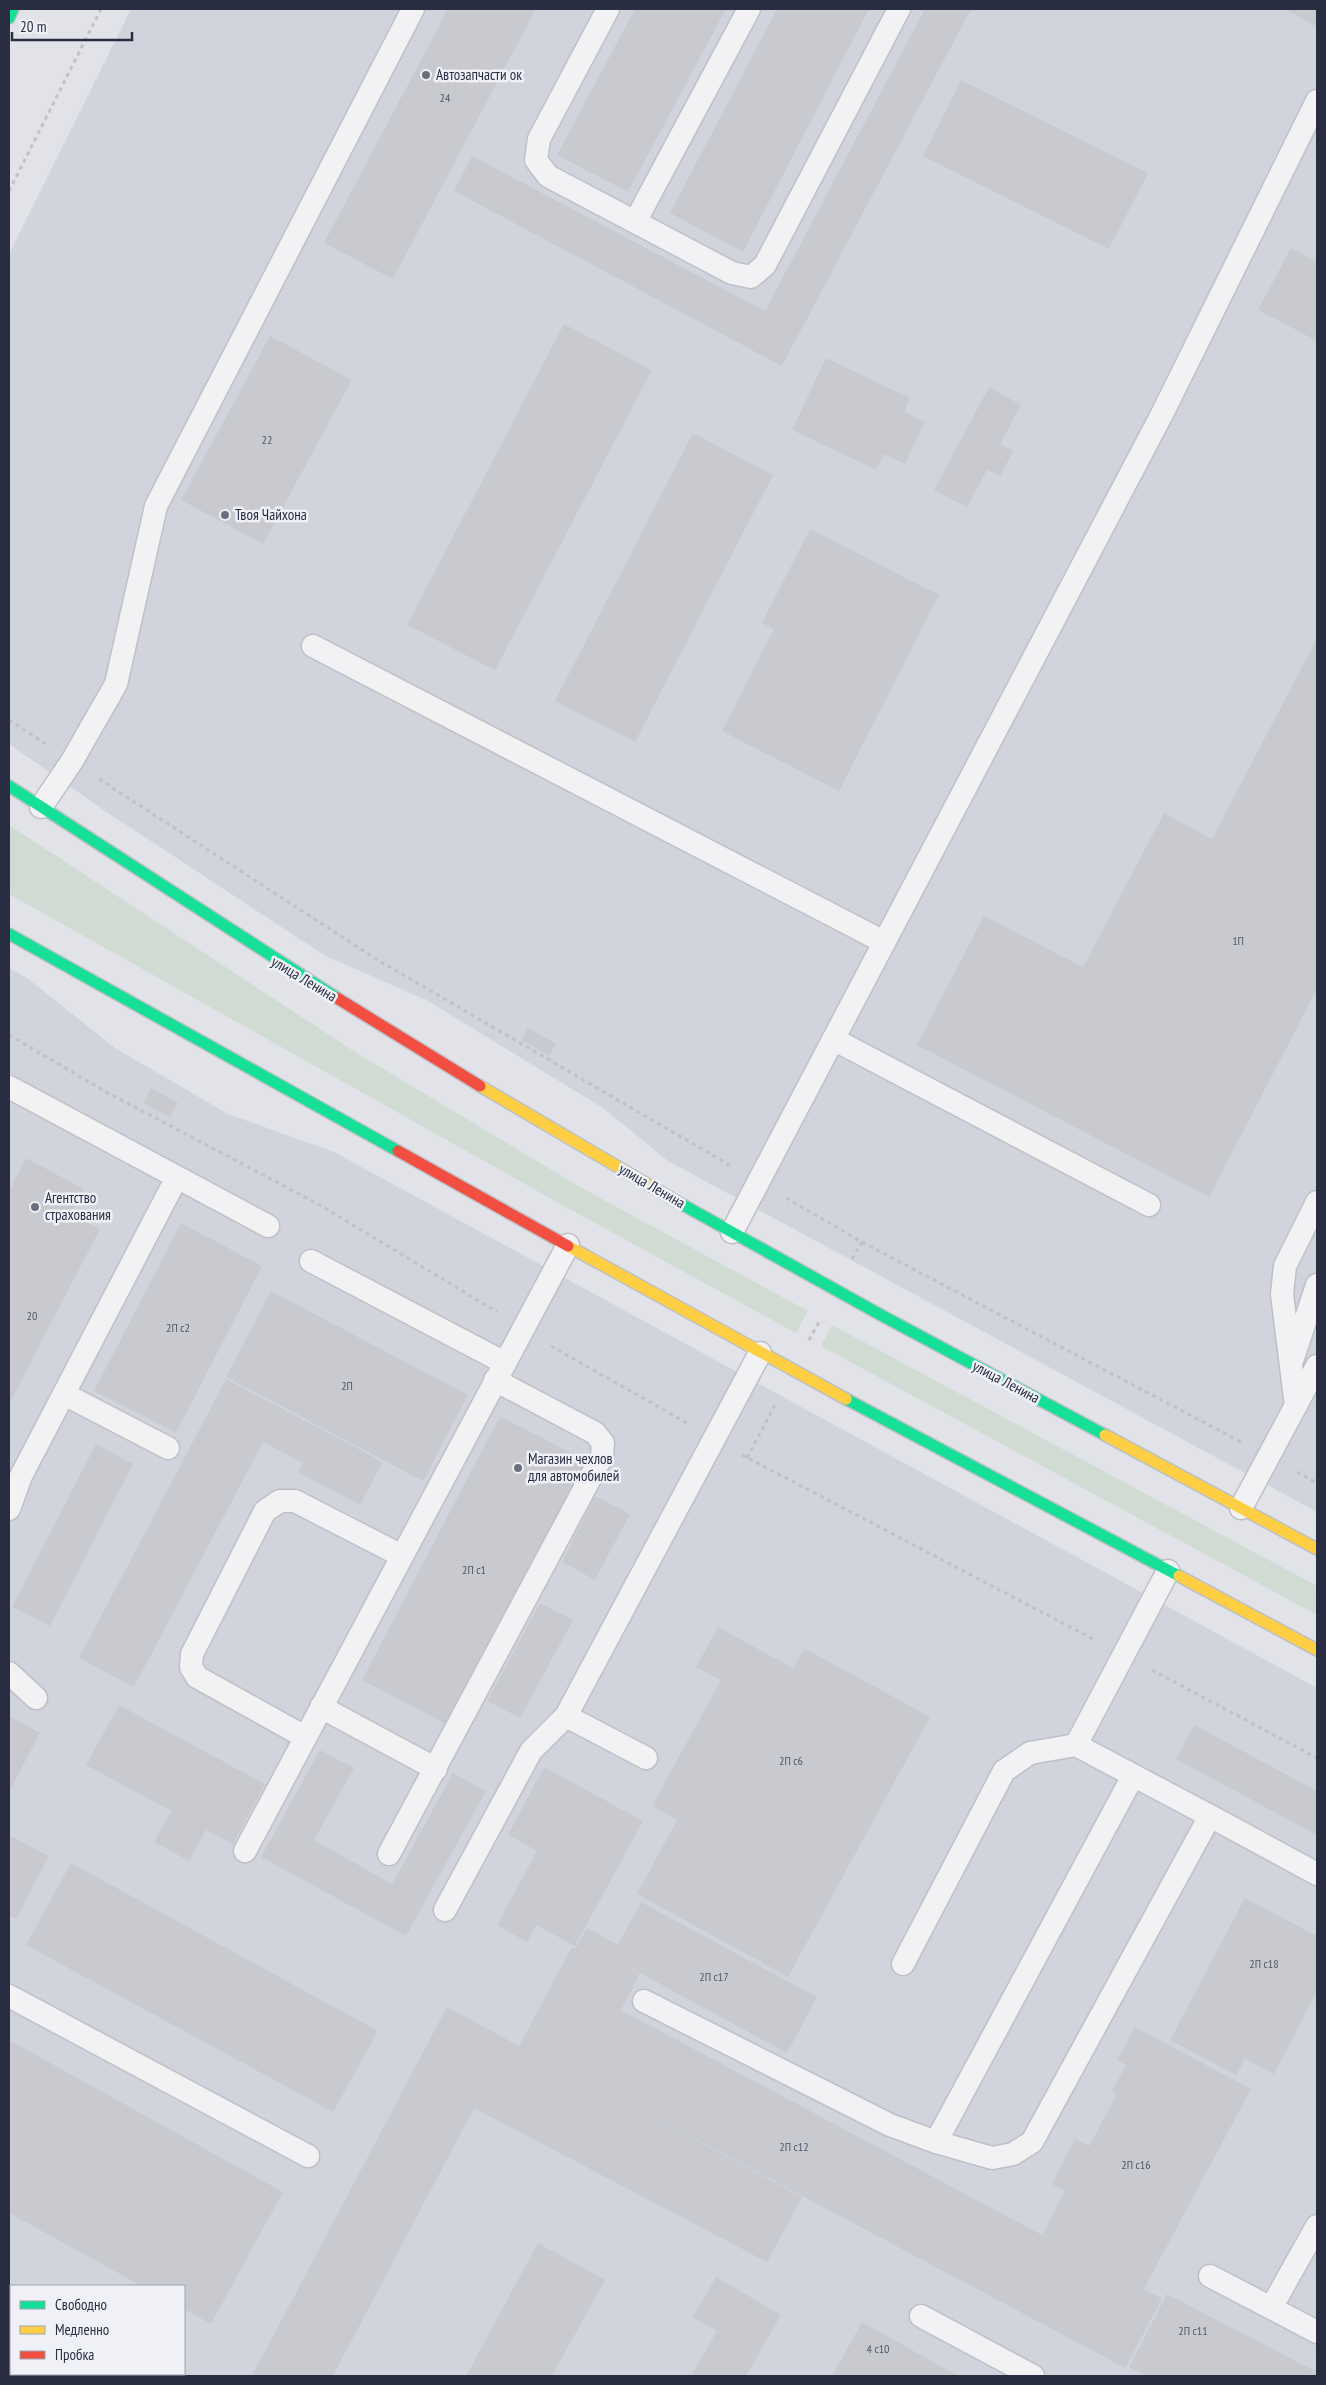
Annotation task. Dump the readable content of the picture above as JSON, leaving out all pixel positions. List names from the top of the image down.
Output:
{
  "streets": {
    "main road": ["улица Ленина"]
  },
  "places": [
    "Автозапчасти ок",
    "Твоя Чайхона",
    "Агентство страхования",
    "Магазин чехлов для автомобилей"
  ],
  "house_numbers": [
    "24",
    "22",
    "1П",
    "20",
    "2П с2",
    "2П",
    "2П с1",
    "2П с6",
    "2П с18",
    "2П с17",
    "2П с12",
    "2П с16",
    "2П с11",
    "4 с10"
  ],
  "legend": ["Свободно", "Медленно", "Пробка"],
  "scale_bar": "20 m"
}
